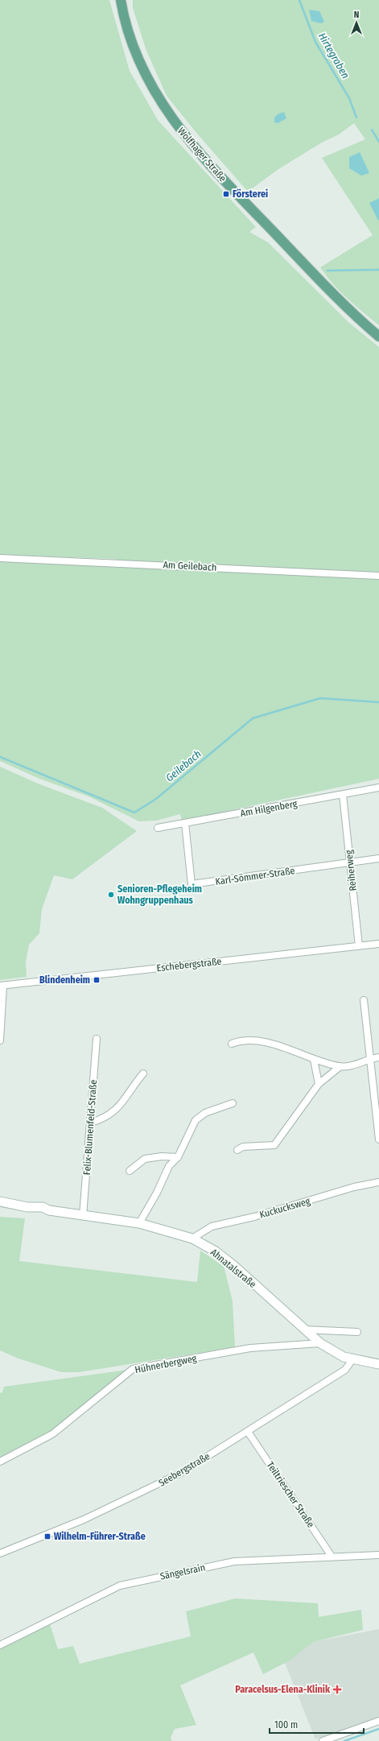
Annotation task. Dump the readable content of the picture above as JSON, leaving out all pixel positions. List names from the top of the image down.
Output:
{
  "streets": {
    "main road": ["Wolfhager Straße"],
    "street": [
      "Am Geilebach",
      "Am Hilgenberg",
      "Reiherweg",
      "Karl-Sömmer-Straße",
      "Eschebergstraße",
      "Felix-Blumenfeld-Straße",
      "Kuckucksweg",
      "Ahnatalstraße",
      "Hühnerbergweg",
      "Seebergstraße",
      "Teiltriescher Straße",
      "Sängelsrain"
    ]
  },
  "crossings": [
    ["Am Hilgenberg", "Reiherweg"],
    ["Am Hilgenberg", "Karl-Sömmer-Straße"],
    ["Reiherweg", "Karl-Sömmer-Straße"],
    ["Reiherweg", "Eschebergstraße"],
    ["Felix-Blumenfeld-Straße", "Ahnatalstraße"],
    ["Kuckucksweg", "Ahnatalstraße"],
    ["Ahnatalstraße", "Hühnerbergweg"],
    ["Ahnatalstraße", "Seebergstraße"],
    ["Seebergstraße", "Teiltriescher Straße"],
    ["Teiltriescher Straße", "Sängelsrain"]
  ],
  "water": ["Hirtegraben", "Geilebach"],
  "places": {
    "transit": ["Försterei", "Blindenheim", "Wilhelm-Führer-Straße"],
    "other": ["Senioren-Pflegeheim Wohngruppenhaus"],
    "health": ["Paracelsus-Elena-Klinik"]
  },
  "scale_bar": "100 m",
  "north": "top"
}
